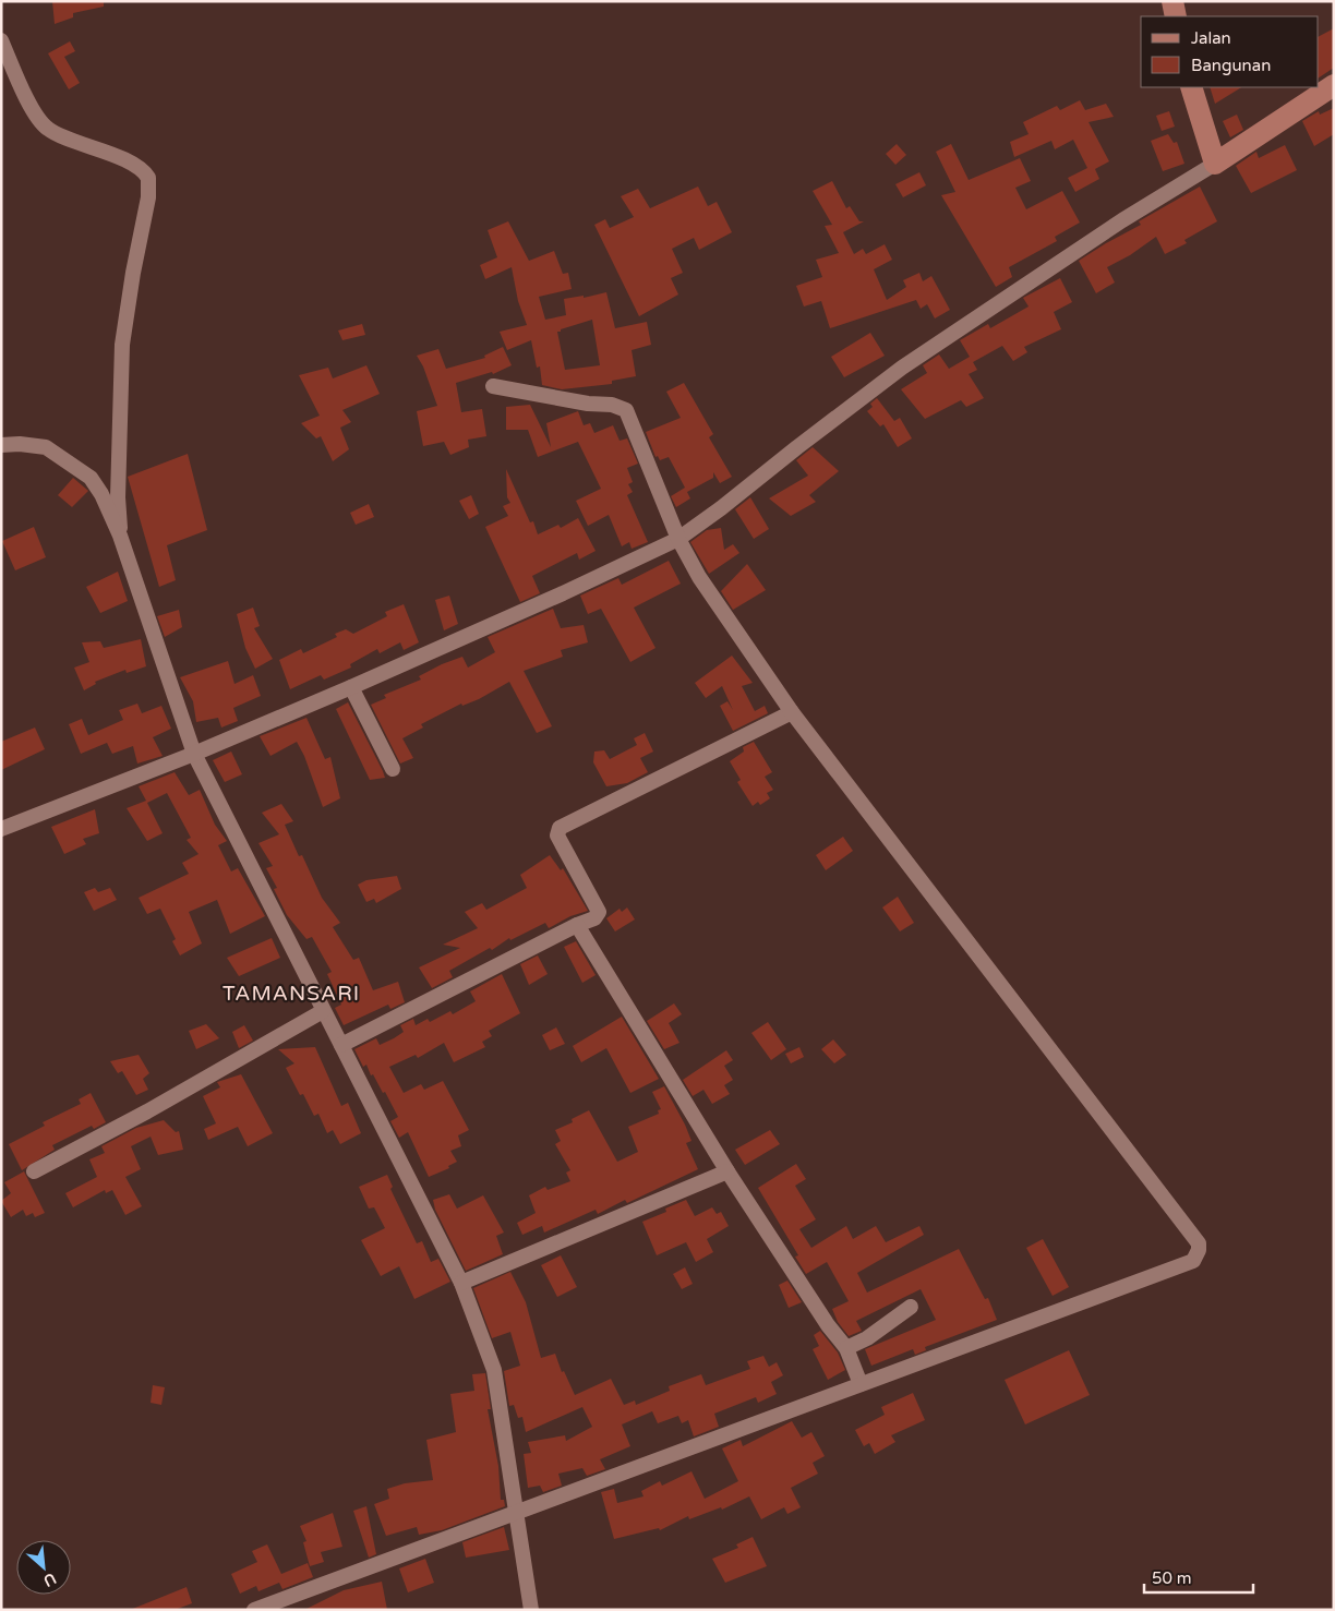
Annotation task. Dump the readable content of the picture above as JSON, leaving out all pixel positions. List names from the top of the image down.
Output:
{
  "districts": ["TAMANSARI"],
  "legend": ["Jalan", "Bangunan"],
  "scale_bar": "50 m",
  "north": "bottom right"
}
